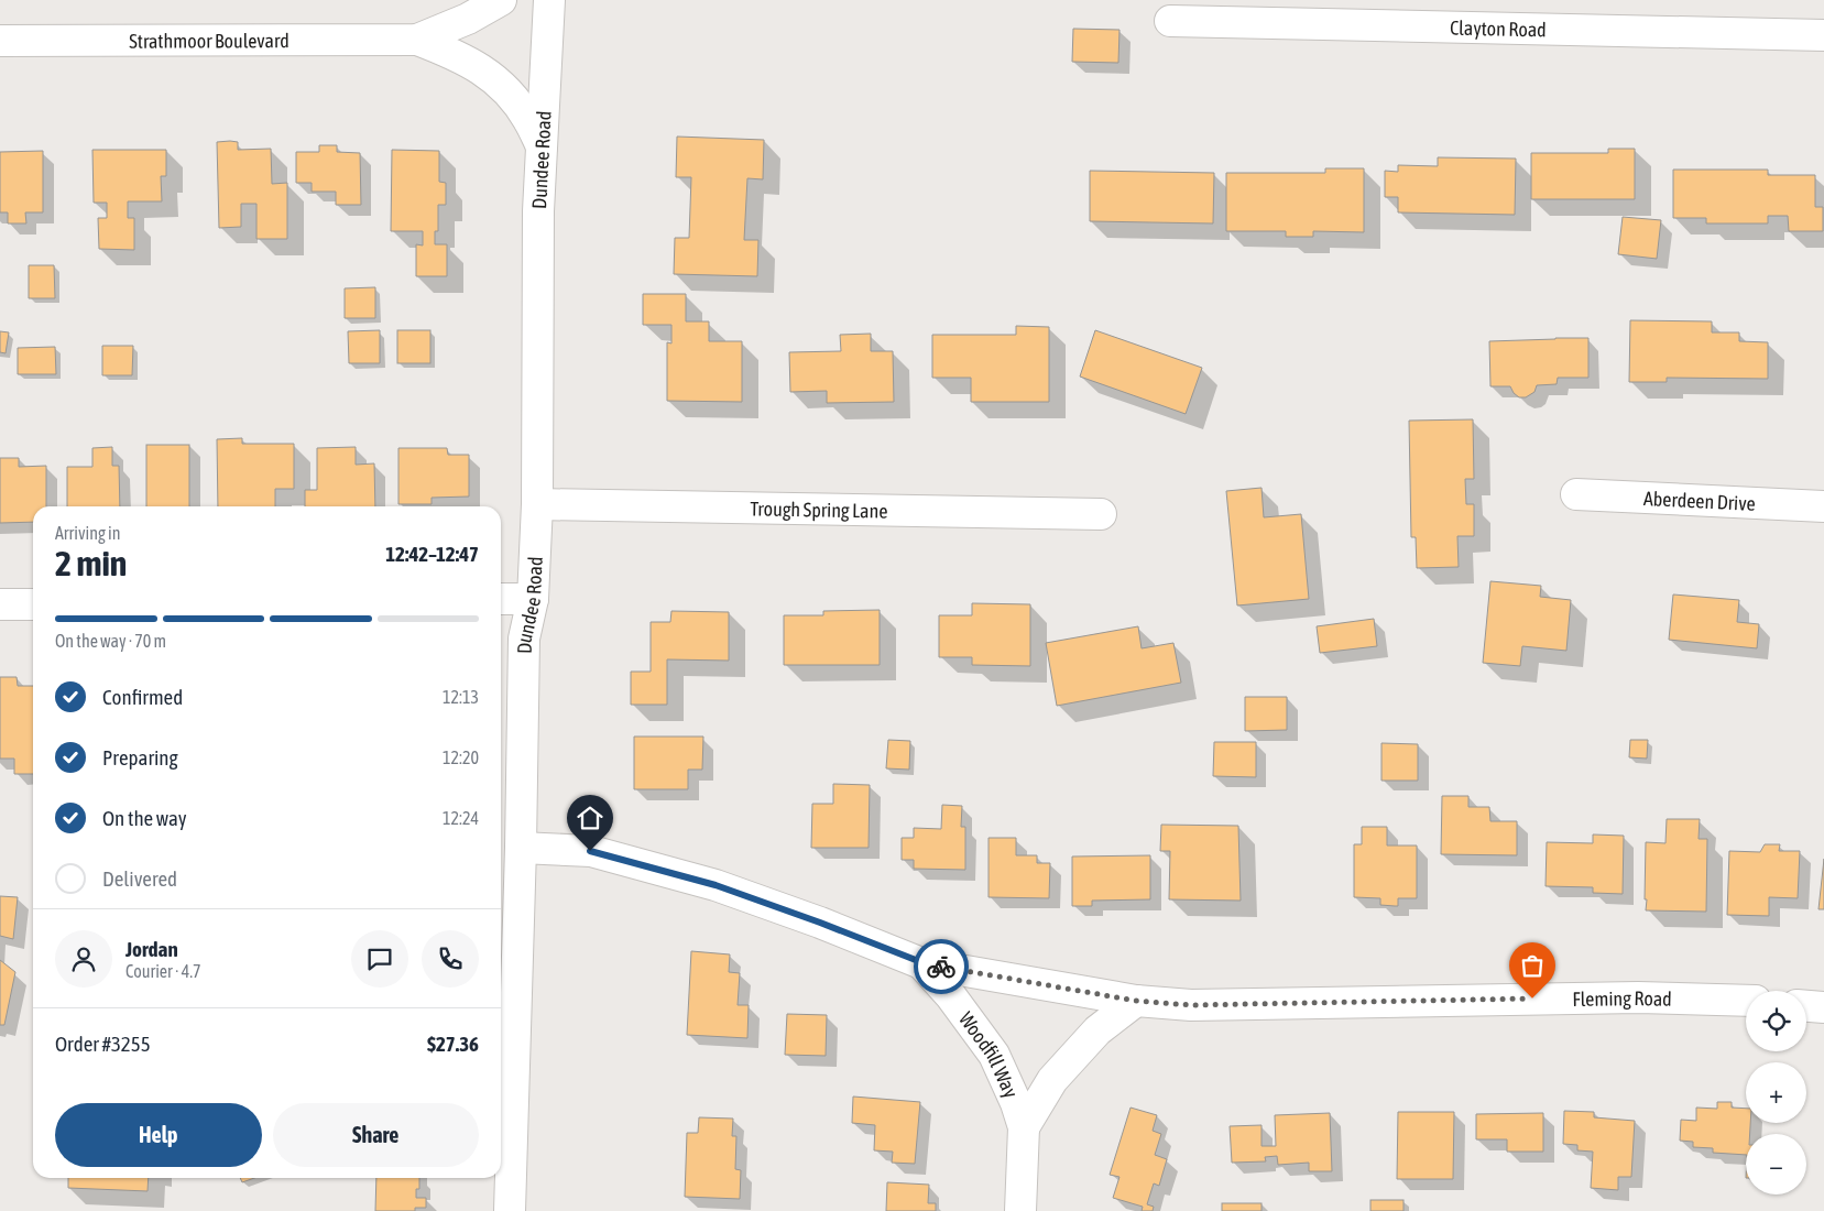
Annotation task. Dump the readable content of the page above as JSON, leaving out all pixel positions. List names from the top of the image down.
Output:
{
  "streets": {
    "street": [
      "Clayton Road",
      "Strathmoor Boulevard",
      "Dundee Road",
      "Aberdeen Drive",
      "Trough Spring Lane",
      "Fleming Road",
      "Woodfill Way"
    ]
  },
  "crossings": [
    ["Strathmoor Boulevard", "Dundee Road"],
    ["Dundee Road", "Trough Spring Lane"],
    ["Dundee Road", "Fleming Road"],
    ["Fleming Road", "Woodfill Way"]
  ],
  "page": {
    "heading": ["2 min", "Arriving in", "12:42–12:47"],
    "panel": [
      "Jordan",
      "Courier · 4.7",
      "Order #3255",
      "$27.36"
    ],
    "bar": "On the way · 70 m",
    "list": [
      ["Confirmed", "12:13"],
      ["Preparing", "12:20"],
      ["On the way", "12:24"],
      "Delivered"
    ],
    "map_buttons": ["+", "−"],
    "buttons": ["Help", "Share"]
  }
}
